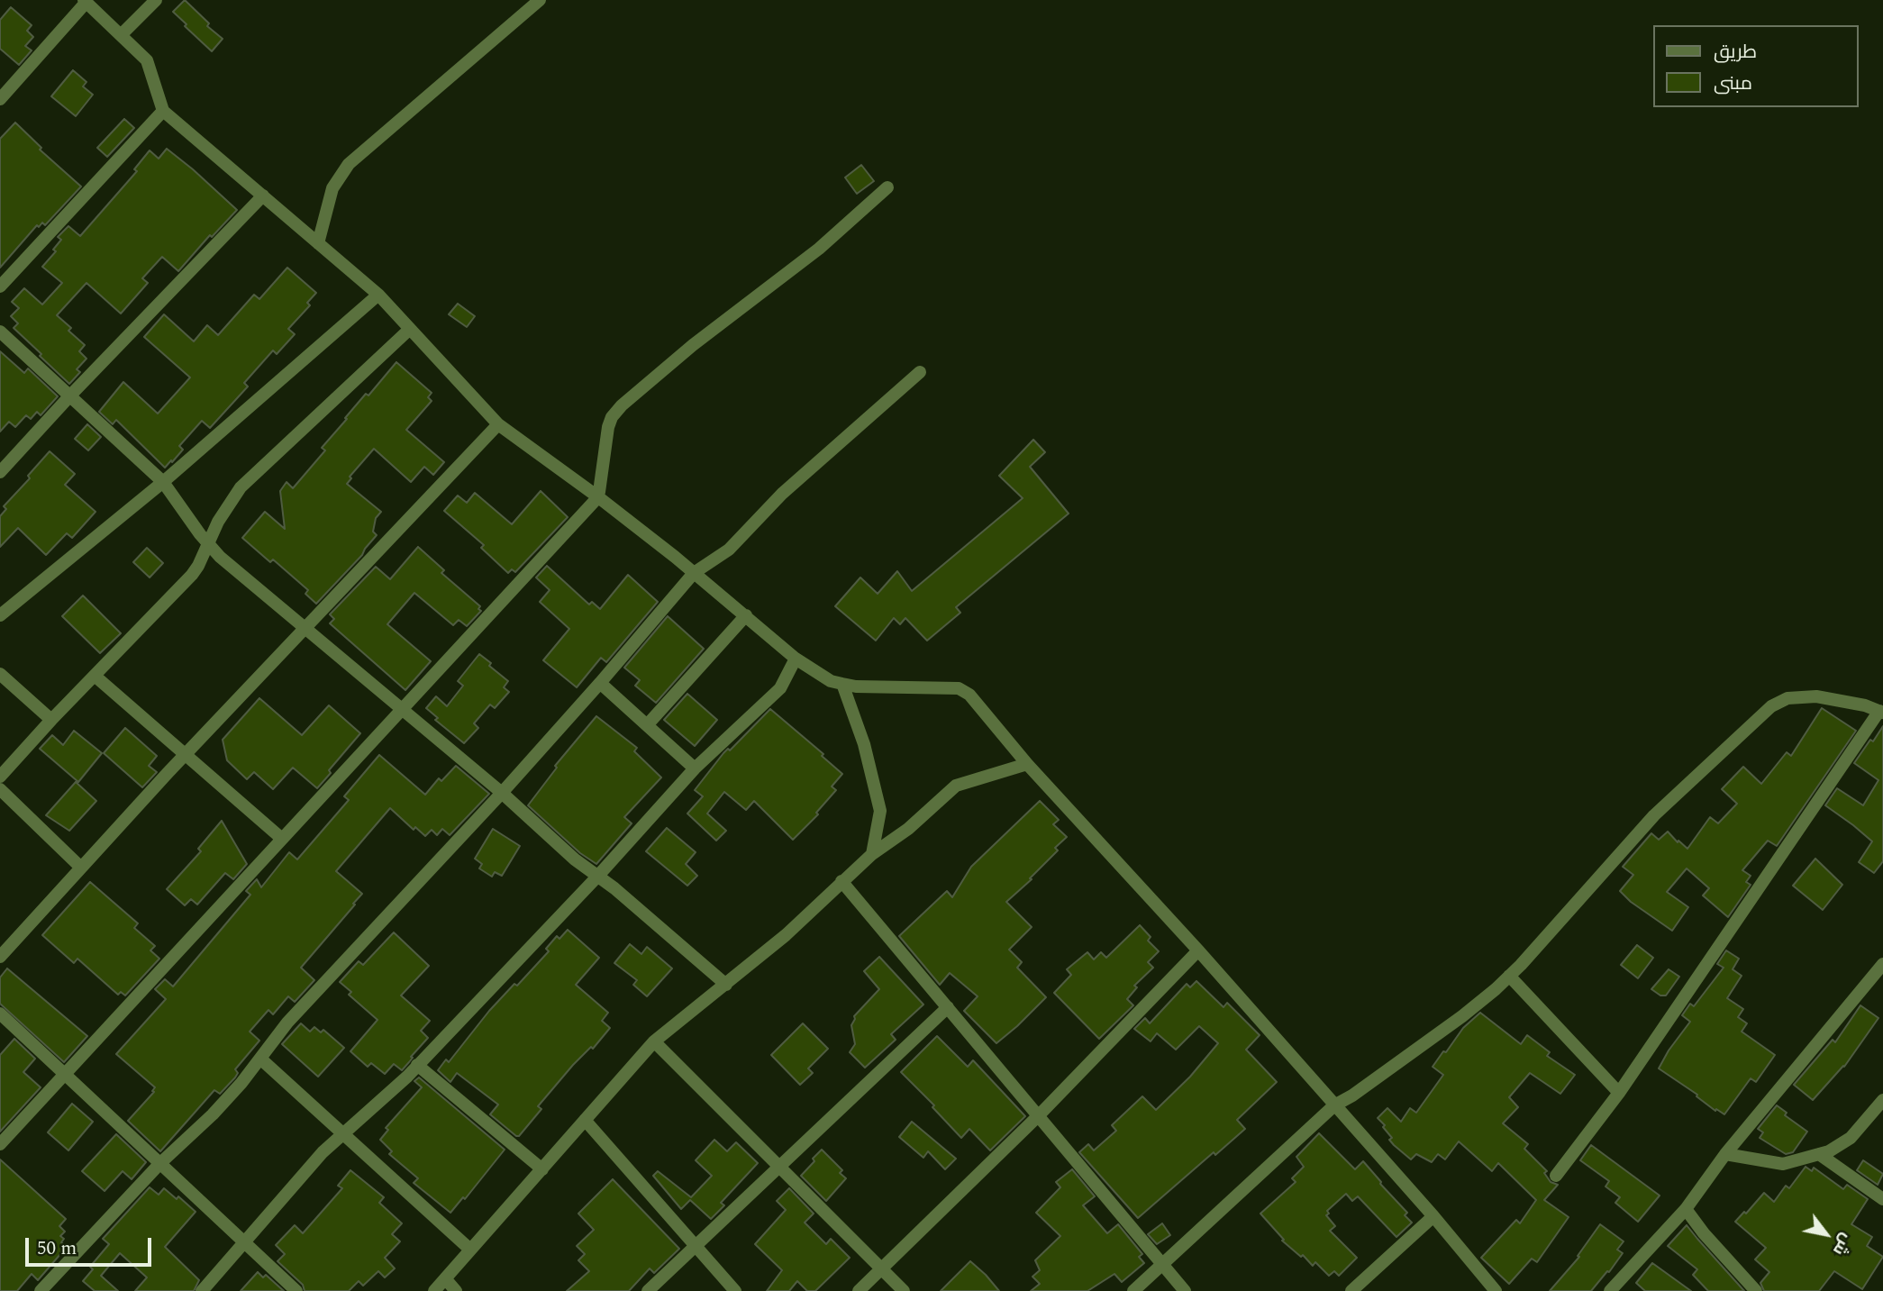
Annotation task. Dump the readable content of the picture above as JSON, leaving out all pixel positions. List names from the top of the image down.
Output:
{
  "legend": ["طريق", "مبنى"],
  "scale_bar": "50 m",
  "north": "bottom right"
}
